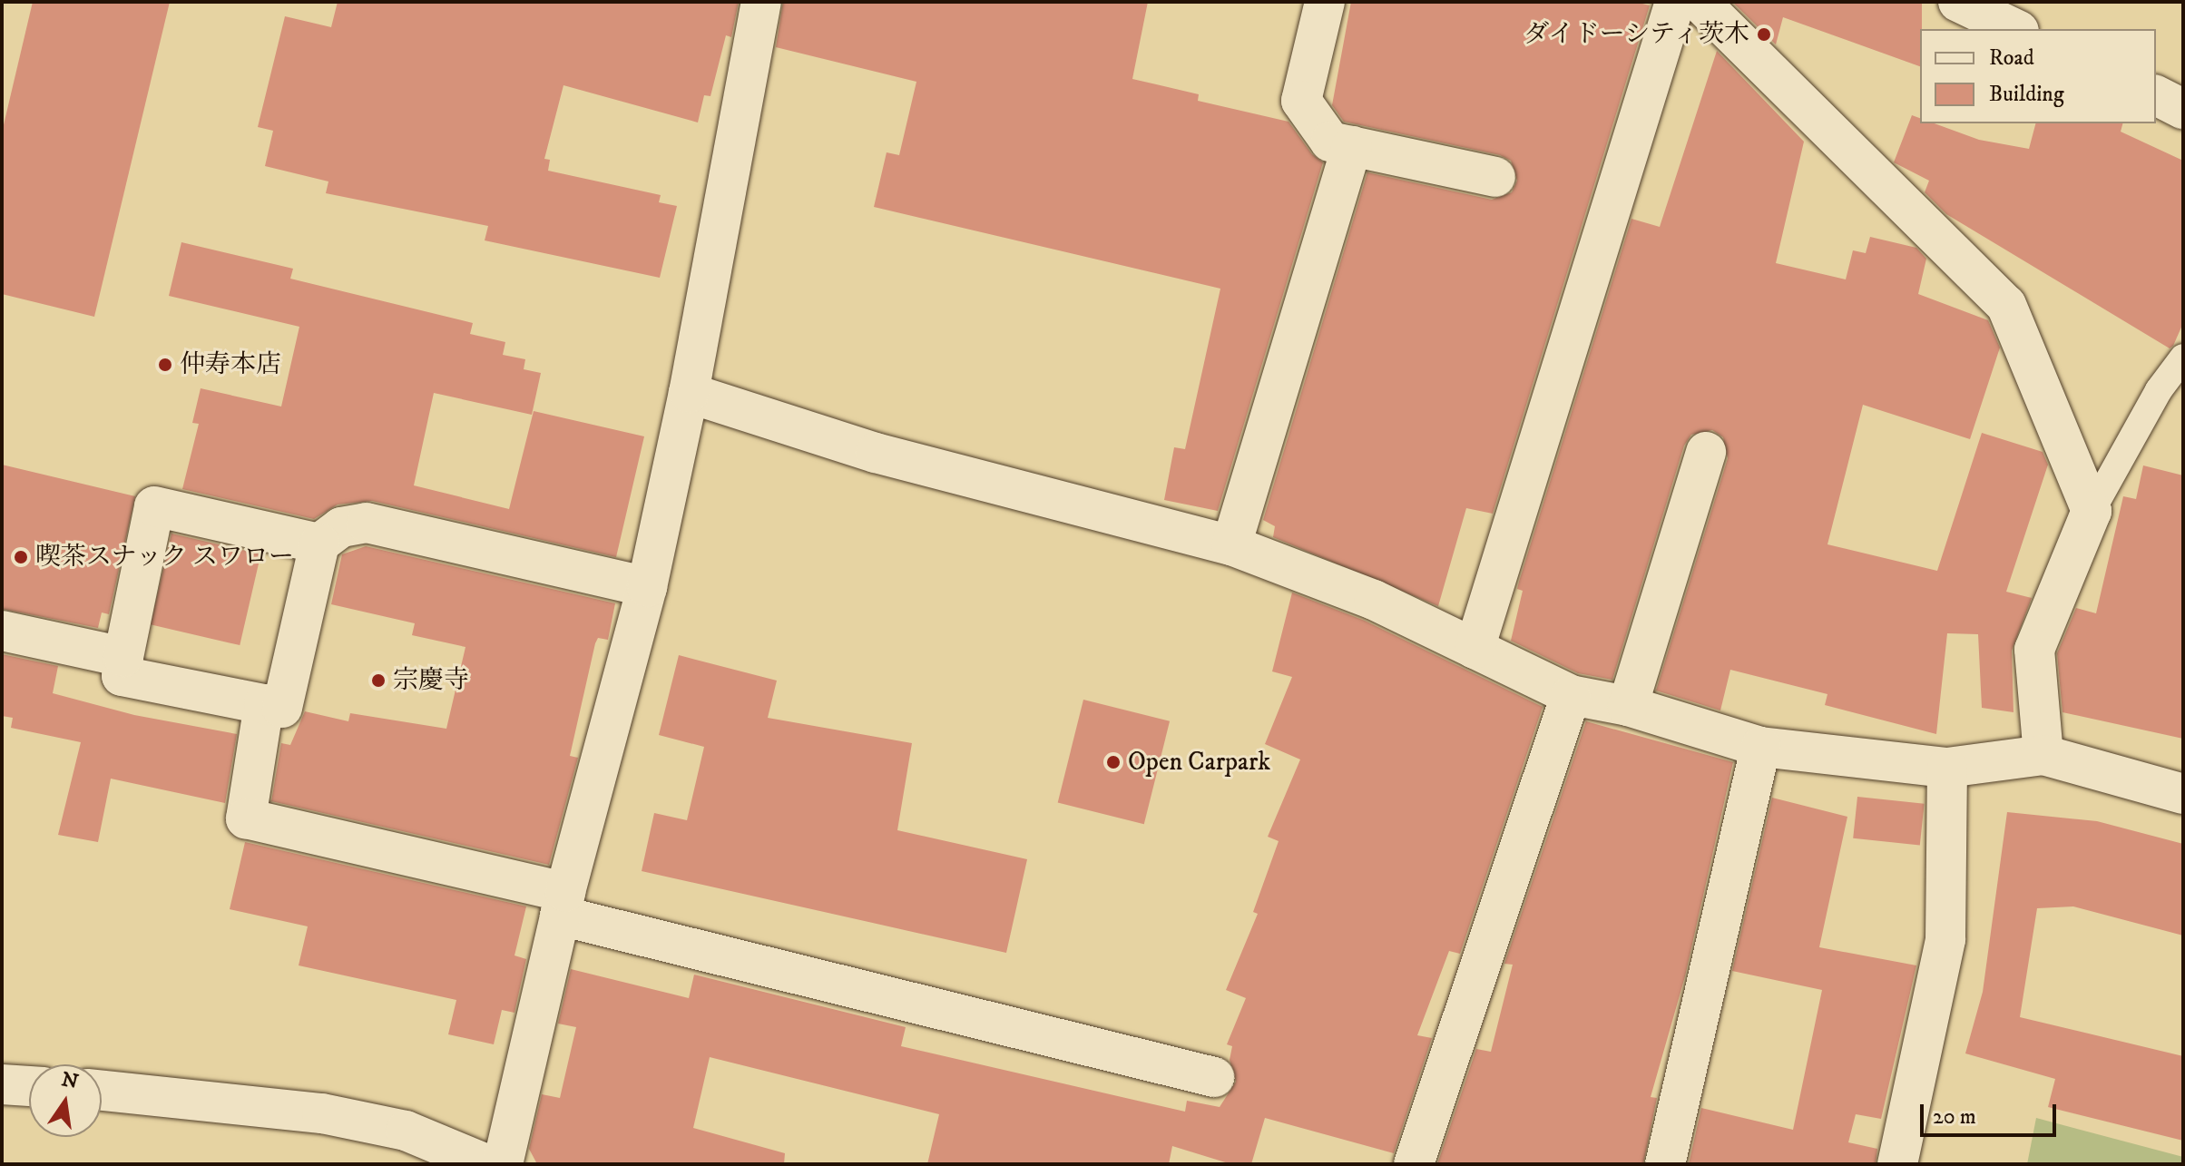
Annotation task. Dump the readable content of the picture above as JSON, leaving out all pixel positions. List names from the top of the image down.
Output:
{
  "places": [
    "ダイドーシティ茨木",
    "仲寿本店",
    "喫茶スナック スワロー",
    "宗慶寺",
    "Open Carpark"
  ],
  "legend": ["Road", "Building"],
  "scale_bar": "20 m",
  "north": "top"
}
